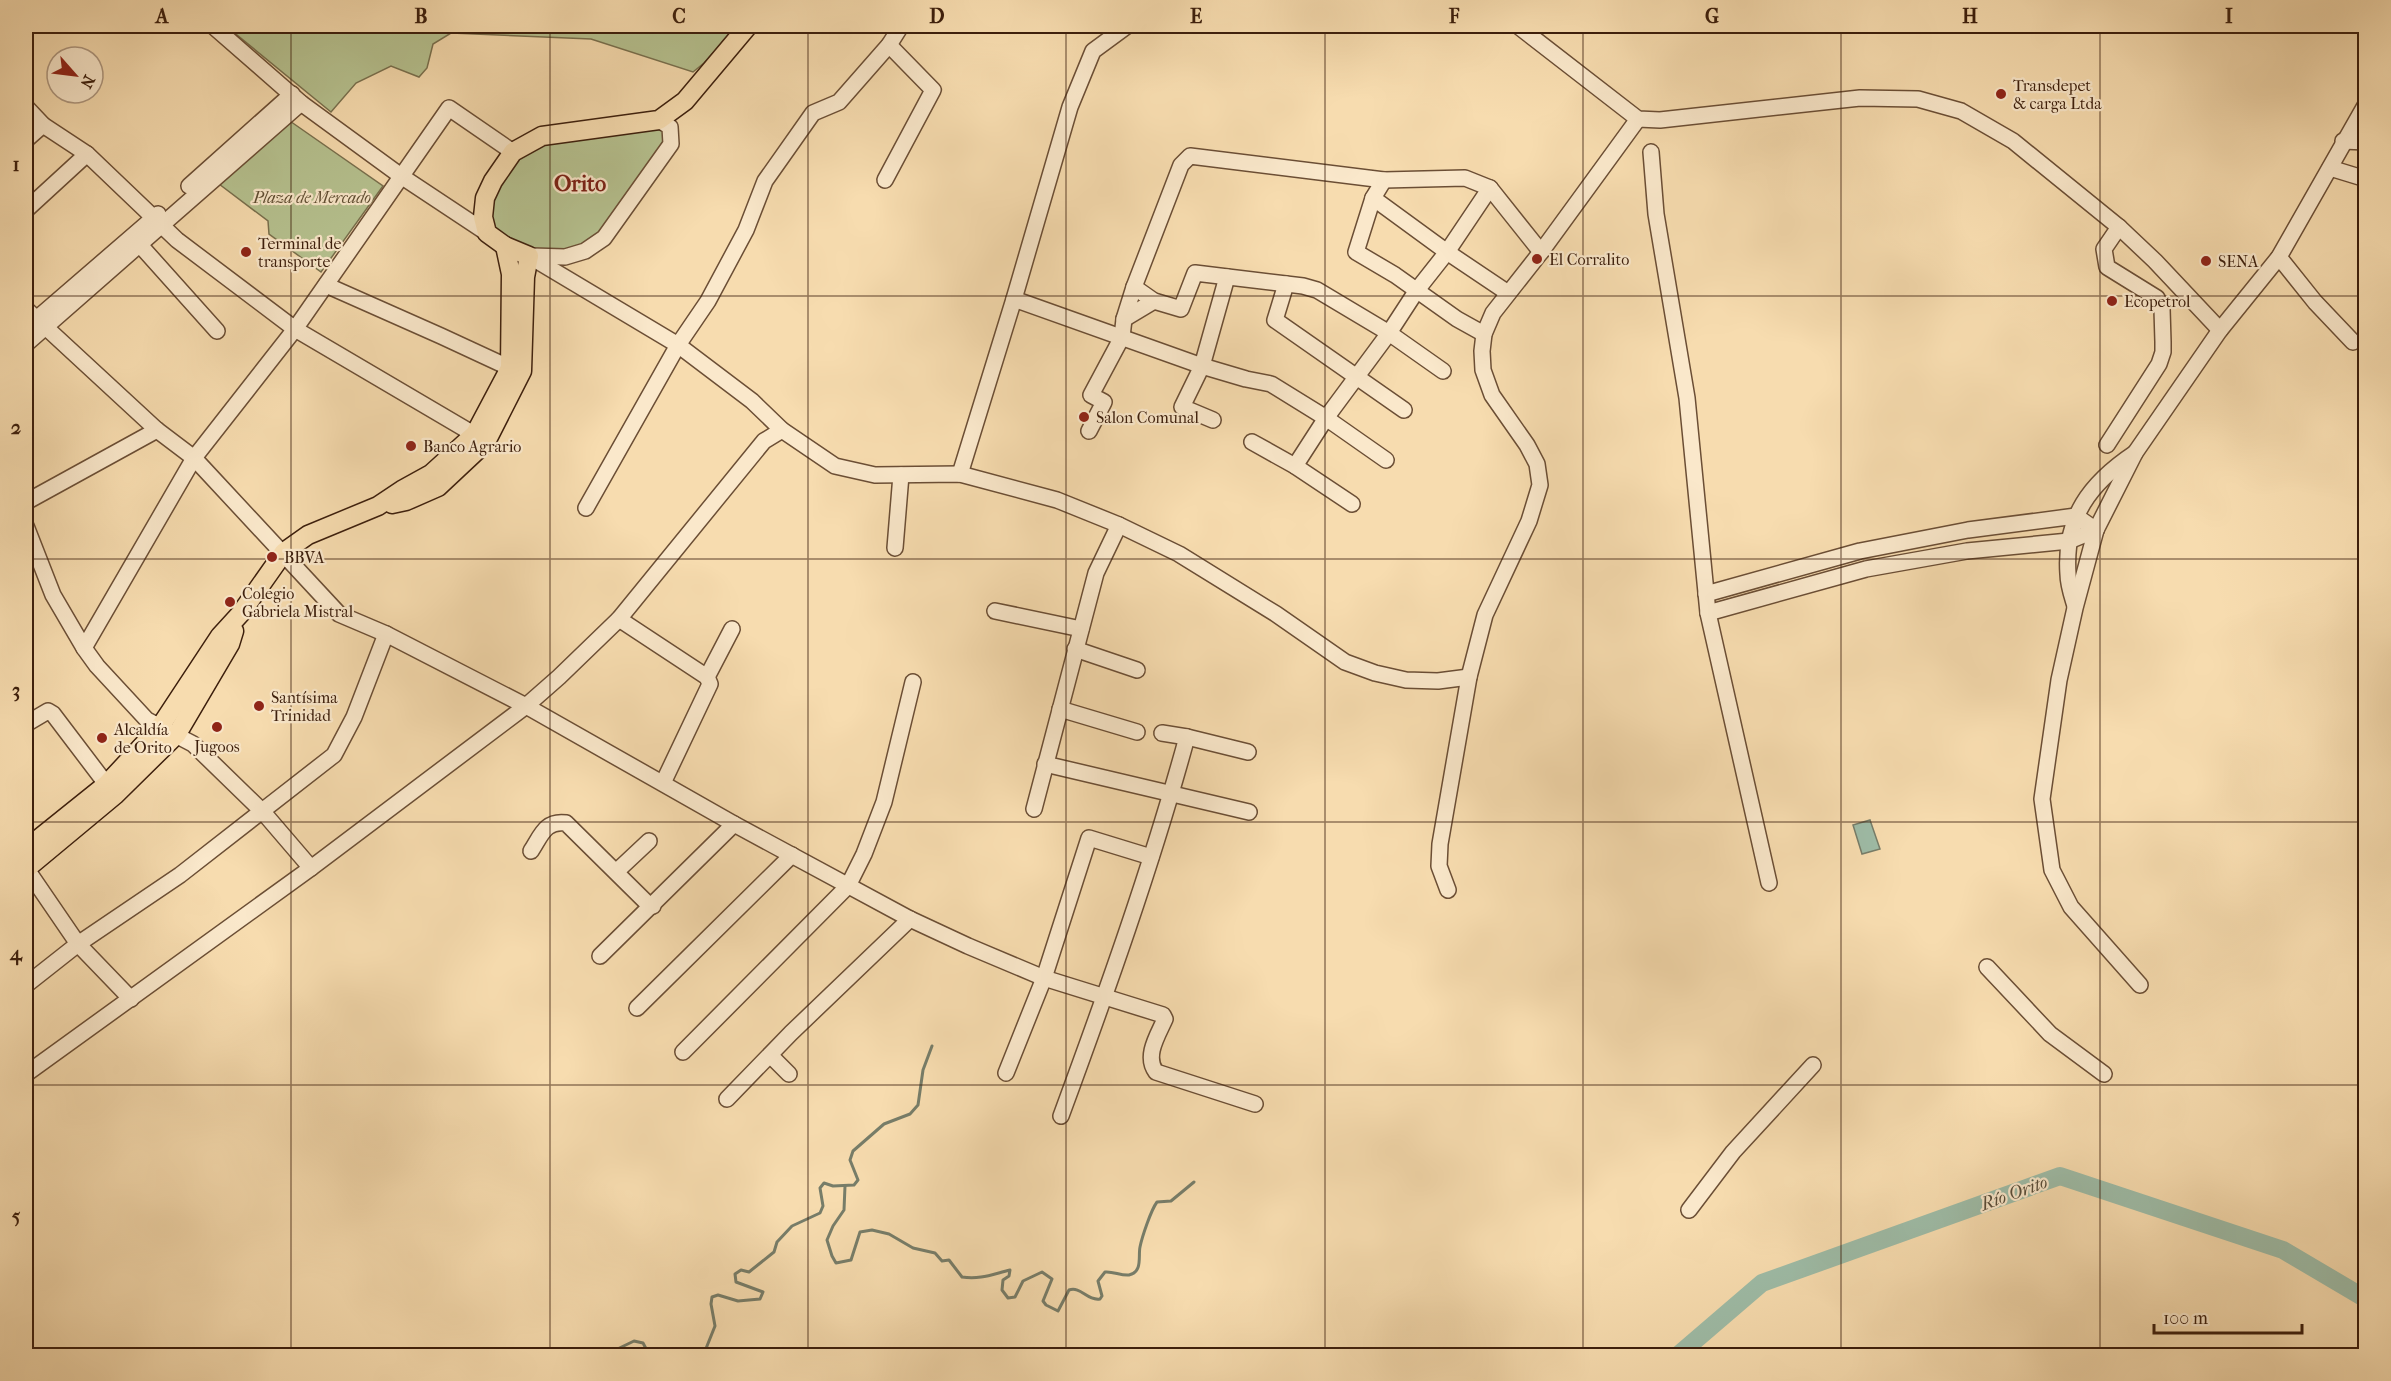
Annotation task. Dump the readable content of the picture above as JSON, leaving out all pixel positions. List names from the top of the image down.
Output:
{
  "districts": ["Orito"],
  "water": ["Río Orito"],
  "parks": ["Plaza de Mercado"],
  "places": [
    "Transdepet & carga Ltda",
    "Terminal de transporte",
    "El Corralito",
    "SENA",
    "Ecopetrol",
    "Salon Comunal",
    "Banco Agrario",
    "BBVA",
    "Colegio Gabriela Mistral",
    "Santísima Trinidad",
    "Jugoos",
    "Alcaldía de Orito"
  ],
  "scale_bar": "100 m",
  "north": "bottom right",
  "grid": {
    "columns": [
      "A",
      "B",
      "C",
      "D",
      "E",
      "F",
      "G",
      "H",
      "I"
    ],
    "rows": [
      "1",
      "2",
      "3",
      "4",
      "5"
    ]
  }
}
